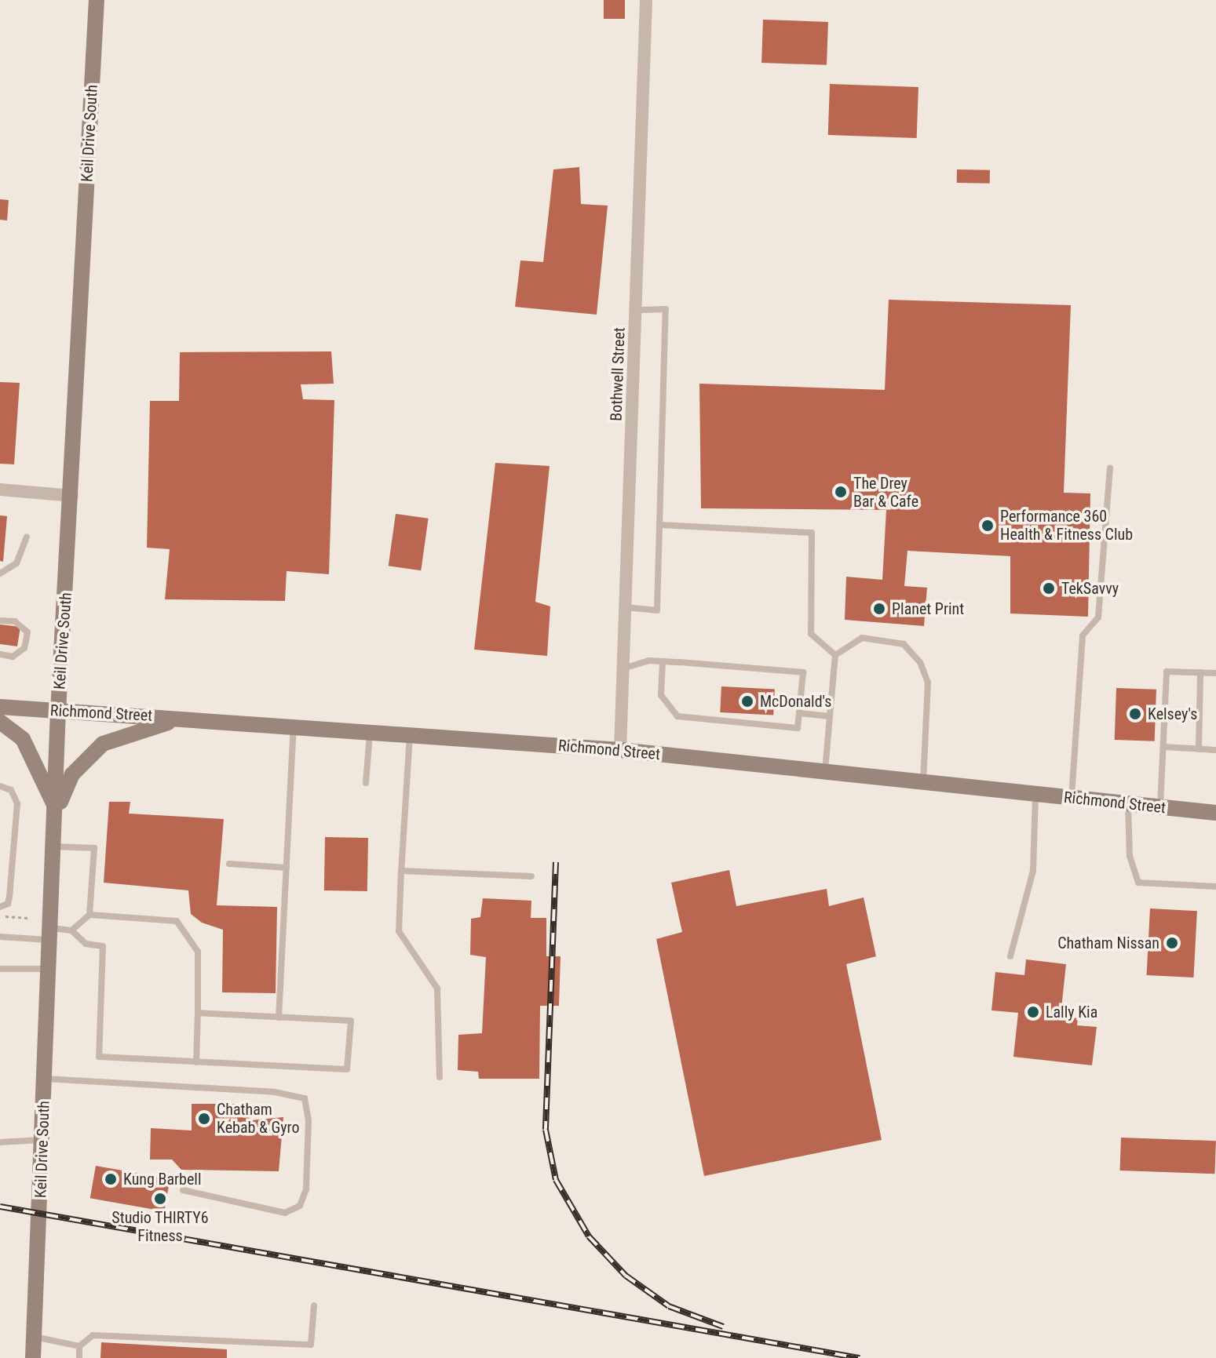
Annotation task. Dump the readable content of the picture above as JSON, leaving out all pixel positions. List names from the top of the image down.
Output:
{
  "streets": {
    "main road": ["Keil Drive South", "Richmond Street"],
    "street": ["Bothwell Street"]
  },
  "crossings": [
    ["Keil Drive South", "Richmond Street"],
    ["Bothwell Street", "Richmond Street"]
  ],
  "places": [
    "The Drey Bar & Cafe",
    "Performance 360 Health & Fitness Club",
    "TekSavvy",
    "Planet Print",
    "McDonald's",
    "Kelsey's",
    "Chatham Nissan",
    "Lally Kia",
    "Chatham Kebab & Gyro",
    "Kung Barbell",
    "Studio THIRTY6 Fitness"
  ]
}
